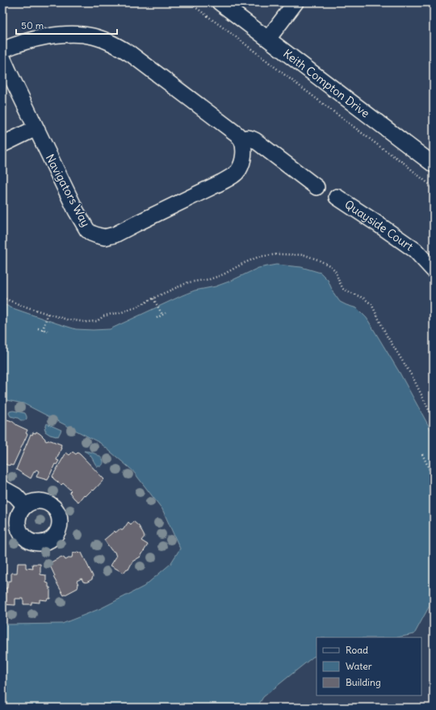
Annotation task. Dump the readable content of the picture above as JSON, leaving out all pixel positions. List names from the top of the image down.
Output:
{
  "streets": {
    "street": ["Keith Compton Drive", "Navigators Way", "Quayside Court"]
  },
  "legend": ["Road", "Water", "Building"],
  "scale_bar": "50 m"
}
